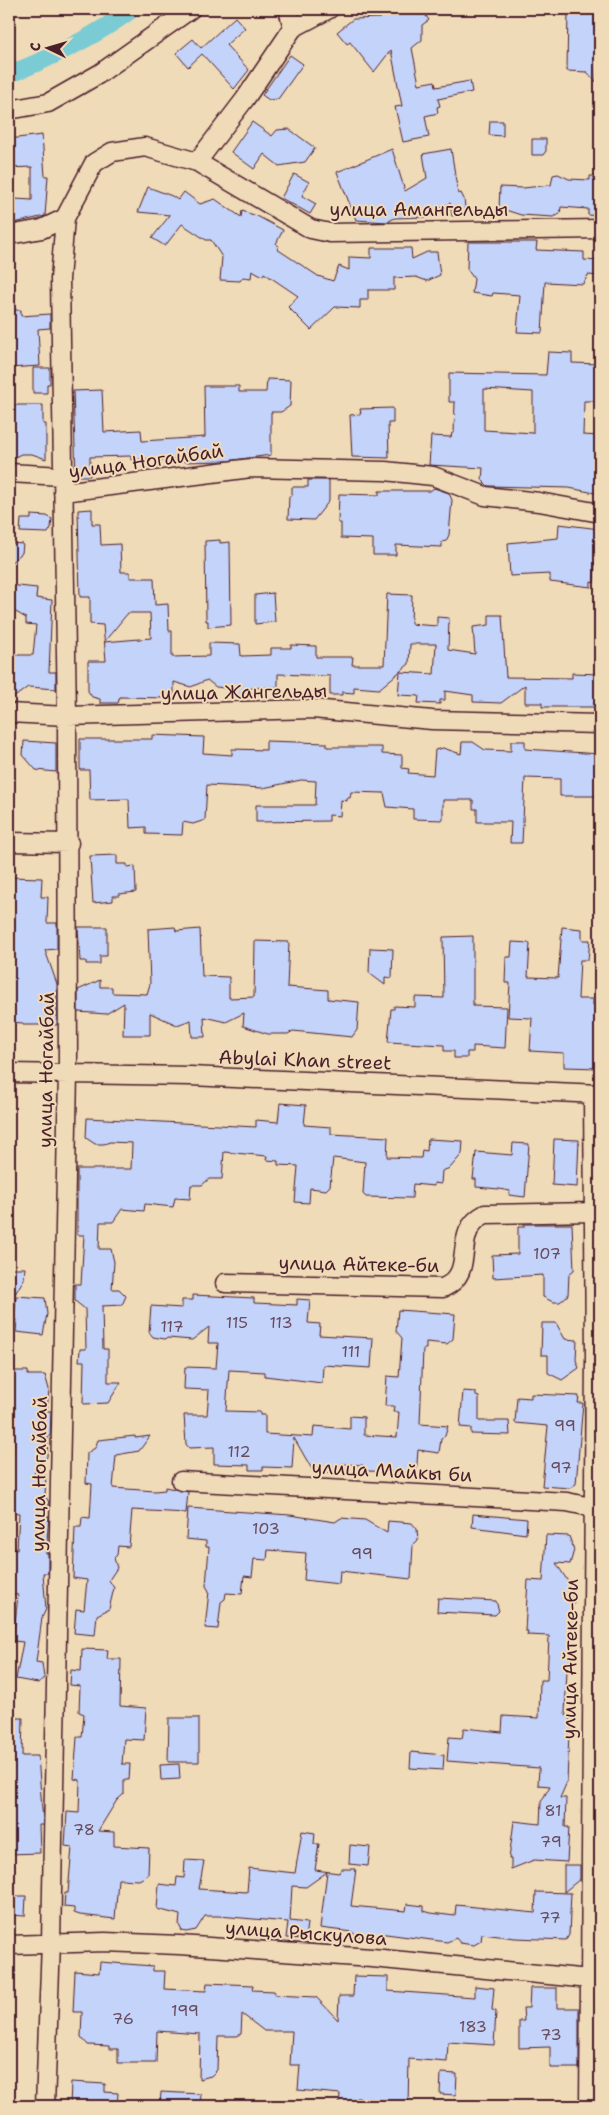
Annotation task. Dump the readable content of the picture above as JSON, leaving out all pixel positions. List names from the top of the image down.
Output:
{
  "streets": {
    "street": [
      "улица Амангельды",
      "улица Ногайбай",
      "улица Жангельды",
      "Abylai Khan street",
      "улица Айтеке-би",
      "улица Майкы би",
      "улица Рыскулова"
    ]
  },
  "crossings": [
    ["улица Ногайбай", "улица Жангельды"],
    ["улица Ногайбай", "Abylai Khan street"],
    ["улица Ногайбай", "улица Рыскулова"],
    ["Abylai Khan street", "улица Айтеке-би"],
    ["улица Айтеке-би", "улица Майкы би"],
    ["улица Айтеке-би", "улица Рыскулова"]
  ],
  "house_numbers": [
    "107",
    "115",
    "113",
    "117",
    "111",
    "99",
    "112",
    "97",
    "103",
    "99",
    "81",
    "78",
    "79",
    "77",
    "199",
    "76",
    "183",
    "73"
  ],
  "north": "left"
}
